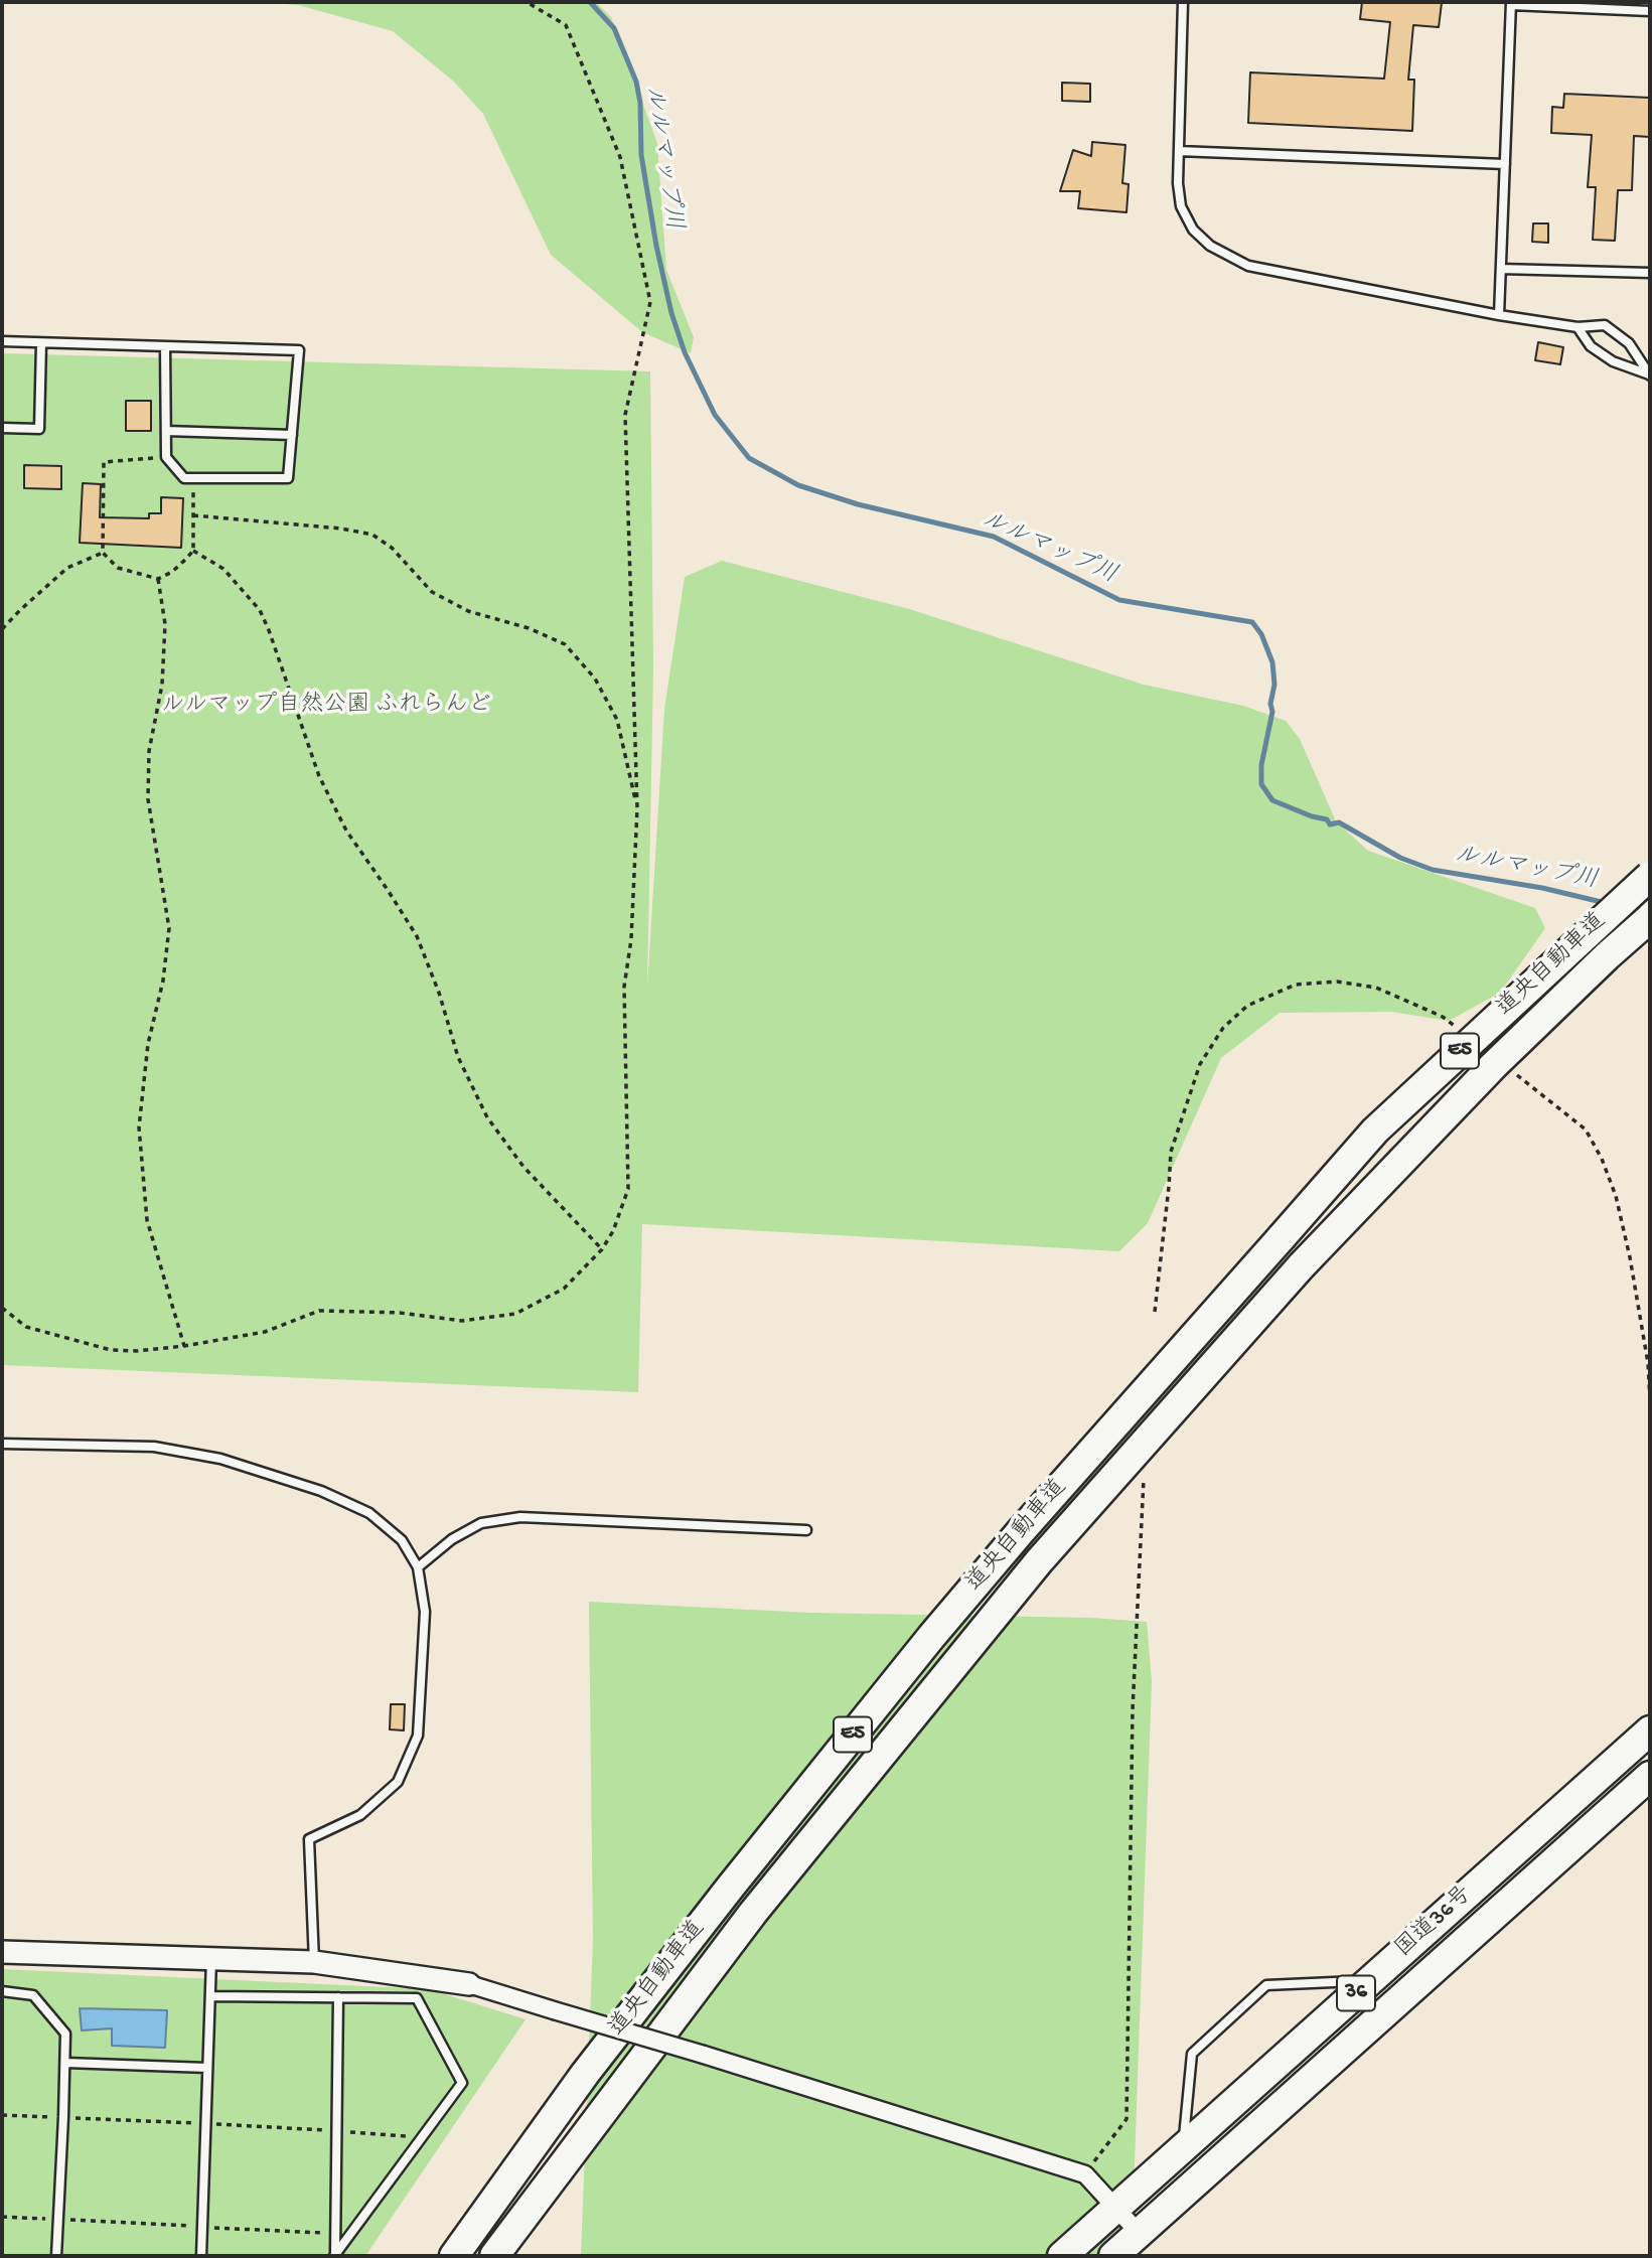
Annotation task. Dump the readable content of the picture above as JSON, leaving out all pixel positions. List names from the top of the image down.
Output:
{
  "streets": {
    "highway": [
      "道央自動車道",
      "E5",
      "国道36号",
      "36"
    ]
  },
  "water": ["ルルマップ川"],
  "parks": ["ルルマップ自然公園 ふれらんど"]
}
